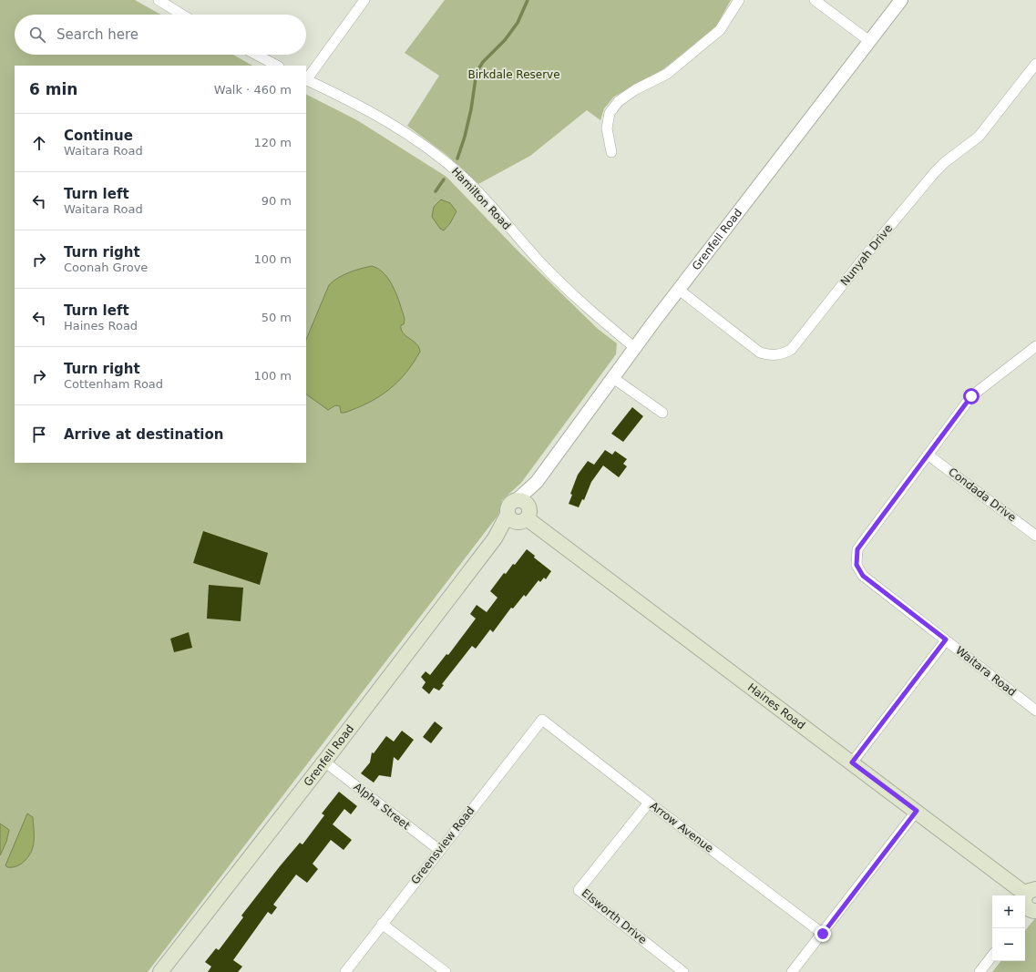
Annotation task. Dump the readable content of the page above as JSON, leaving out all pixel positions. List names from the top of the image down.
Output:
{
  "streets": {
    "main road": ["Grenfell Road", "Haines Road"],
    "street": [
      "Hamilton Road",
      "Nunyah Drive",
      "Condada Drive",
      "Waitara Road",
      "Alpha Street",
      "Arrow Avenue",
      "Greensview Road",
      "Elsworth Drive"
    ]
  },
  "crossings": [
    ["Hamilton Road", "Grenfell Road"],
    ["Grenfell Road", "Nunyah Drive"],
    ["Grenfell Road", "Haines Road"],
    ["Grenfell Road", "Alpha Street"],
    ["Condada Drive", "Waitara Road"],
    ["Alpha Street", "Greensview Road"],
    ["Arrow Avenue", "Greensview Road"],
    ["Arrow Avenue", "Elsworth Drive"]
  ],
  "parks": ["Birkdale Reserve"],
  "page": {
    "search": "Search here",
    "heading": ["6 min", "Walk · 460 m"],
    "list": [
      ["Continue", "Waitara Road", "120 m"],
      ["Turn left", "Waitara Road", "90 m"],
      ["Turn right", "Coonah Grove", "100 m"],
      ["Turn left", "Haines Road", "50 m"],
      ["Turn right", "Cottenham Road", "100 m"],
      "Arrive at destination"
    ],
    "map_buttons": ["+", "−"]
  }
}
